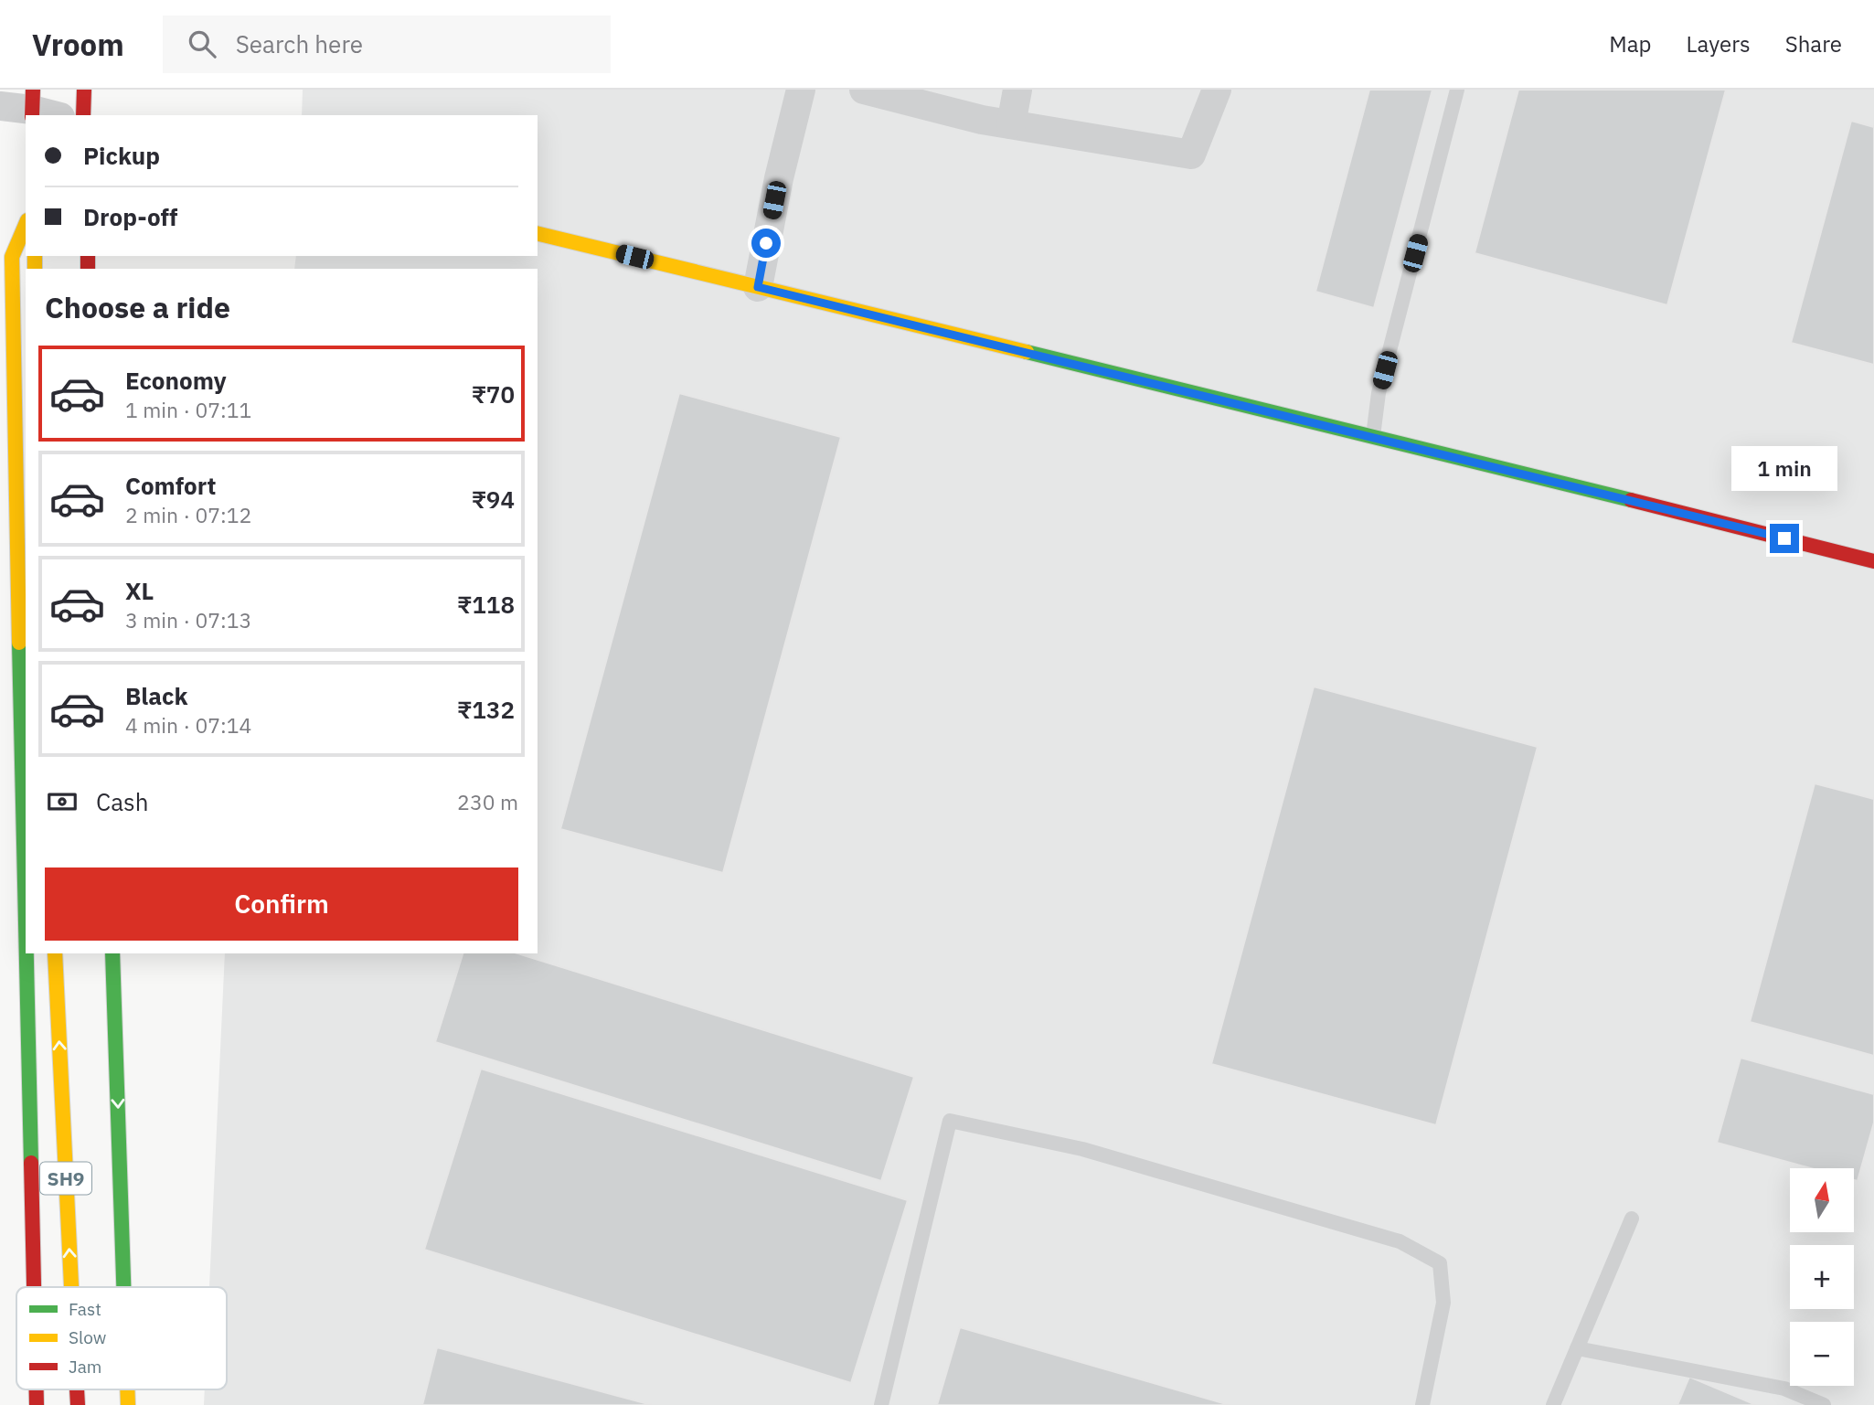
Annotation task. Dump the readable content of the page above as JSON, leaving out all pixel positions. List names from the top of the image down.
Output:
{
  "streets": {
    "street": ["SH9"]
  },
  "legend": ["Fast", "Slow", "Jam"],
  "north": "top",
  "page": {
    "header": "Vroom",
    "search": "Search here",
    "nav": ["Map", "Layers", "Share"],
    "banner": ["Pickup", "Drop-off"],
    "heading": "Choose a ride",
    "list": [
      {
        "name": "Economy",
        "note": "1 min · 07:11",
        "value": "₹70"
      },
      {
        "name": "Comfort",
        "note": "2 min · 07:12",
        "value": "₹94"
      },
      {
        "name": "XL",
        "note": "3 min · 07:13",
        "value": "₹118"
      },
      {
        "name": "Black",
        "note": "4 min · 07:14",
        "value": "₹132"
      }
    ],
    "bubble": "1 min",
    "pay": ["Cash", "230 m"],
    "buttons": "Confirm",
    "map_buttons": ["+", "−"]
  }
}
